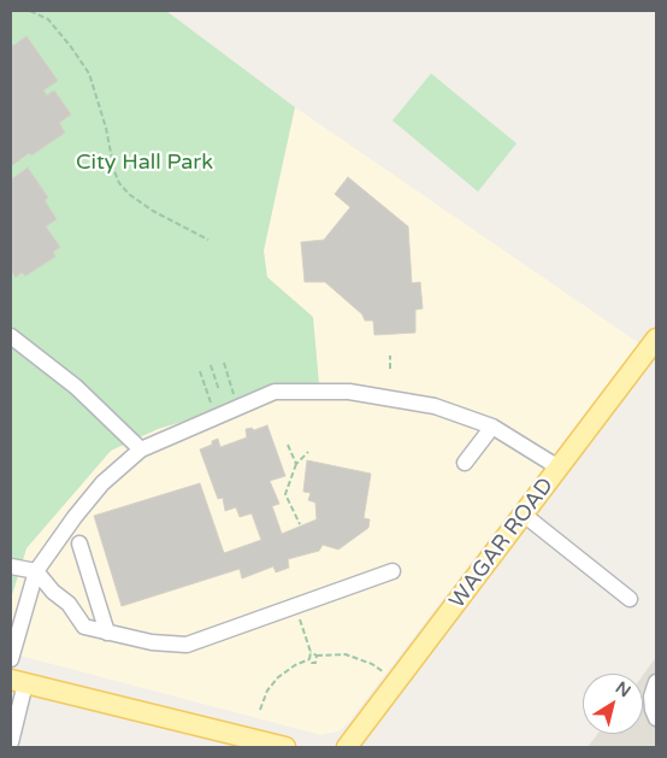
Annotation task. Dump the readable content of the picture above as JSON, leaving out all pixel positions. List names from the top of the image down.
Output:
{
  "streets": {
    "main road": ["WAGAR ROAD"]
  },
  "parks": ["City Hall Park"],
  "north": "top right"
}
